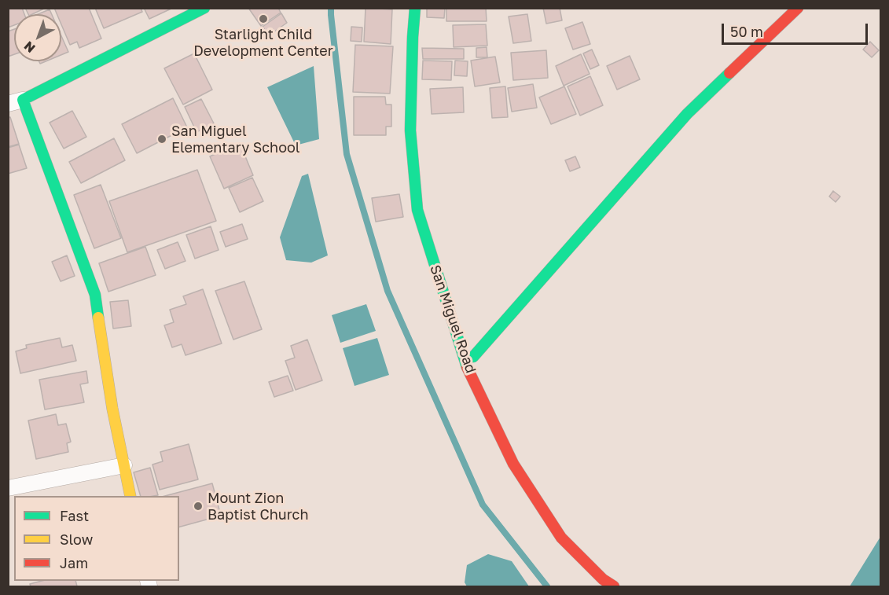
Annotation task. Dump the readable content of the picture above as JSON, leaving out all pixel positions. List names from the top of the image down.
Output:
{
  "streets": {
    "street": ["San Miguel Road"]
  },
  "places": ["Starlight Child Development Center", "San Miguel Elementary School", "Mount Zion Baptist Church"],
  "legend": ["Fast", "Slow", "Jam"],
  "scale_bar": "50 m",
  "north": "bottom left"
}
